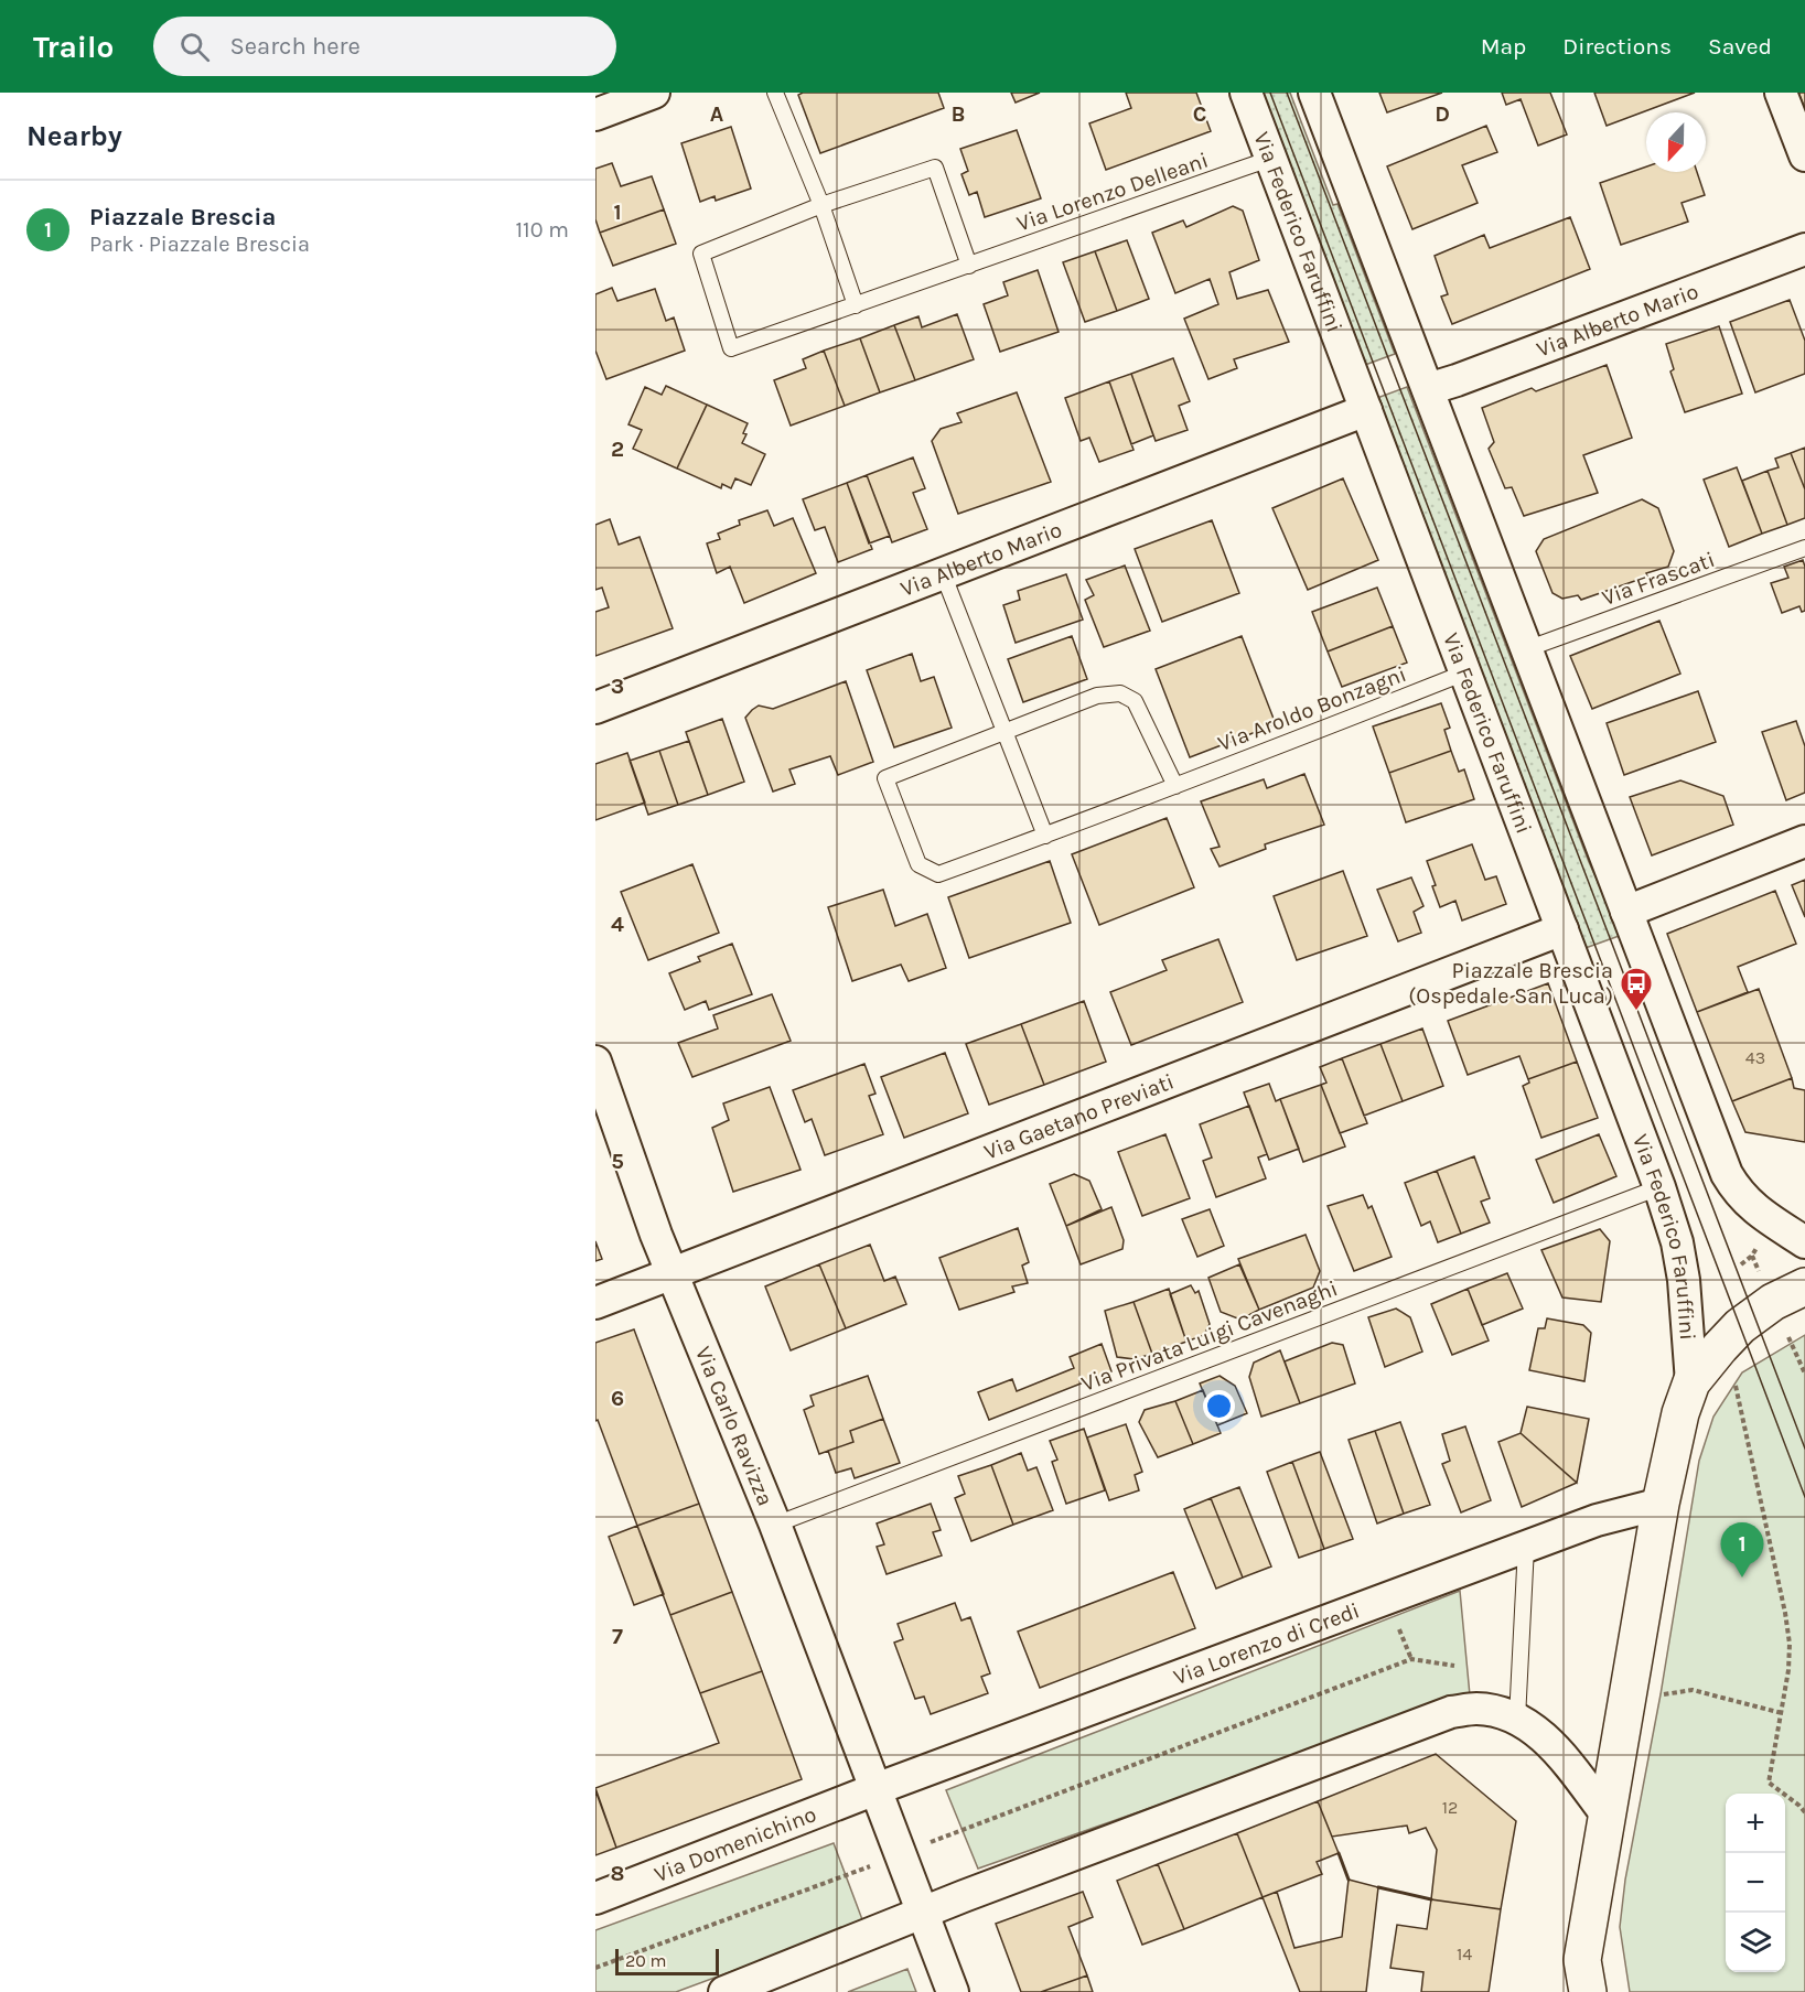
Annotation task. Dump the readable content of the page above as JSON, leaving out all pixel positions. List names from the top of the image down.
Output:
{
  "streets": {
    "street": [
      "Via Federico Faruffini",
      "Via Alberto Mario",
      "Via Gaetano Previati",
      "Via Carlo Ravizza",
      "Via Lorenzo di Credi",
      "Via Domenichino"
    ],
    "lane": [
      "Via Lorenzo Delleani",
      "Via Frascati",
      "Via Aroldo Bonzagni",
      "Via Privata Luigi Cavenaghi"
    ]
  },
  "crossings": [
    ["Via Lorenzo Delleani", "Via Federico Faruffini"],
    ["Via Federico Faruffini", "Via Alberto Mario"],
    ["Via Federico Faruffini", "Via Aroldo Bonzagni"],
    ["Via Federico Faruffini", "Via Gaetano Previati"],
    ["Via Federico Faruffini", "Via Privata Luigi Cavenaghi"],
    ["Via Gaetano Previati", "Via Carlo Ravizza"],
    ["Via Privata Luigi Cavenaghi", "Via Carlo Ravizza"],
    ["Via Carlo Ravizza", "Via Lorenzo di Credi"],
    ["Via Carlo Ravizza", "Via Domenichino"],
    ["Via Lorenzo di Credi", "Via Domenichino"]
  ],
  "places": {
    "bus stop": ["Piazzale Brescia (Ospedale San Luca)"]
  },
  "house_numbers": ["43", "12", "14"],
  "scale_bar": "20 m",
  "north": "bottom",
  "page": {
    "header": "Trailo",
    "search": "Search here",
    "nav": ["Map", "Directions", "Saved"],
    "heading": "Nearby",
    "list": [
      {
        "mark": "1",
        "name": "Piazzale Brescia",
        "note": "Park · Piazzale Brescia",
        "value": "110 m"
      }
    ],
    "pins": "1",
    "map_buttons": ["+", "−"],
    "scale": "20 m"
  },
  "grid": {
    "columns": [
      "A",
      "B",
      "C",
      "D"
    ],
    "rows": [
      "1",
      "2",
      "3",
      "4",
      "5",
      "6",
      "7",
      "8"
    ]
  }
}
